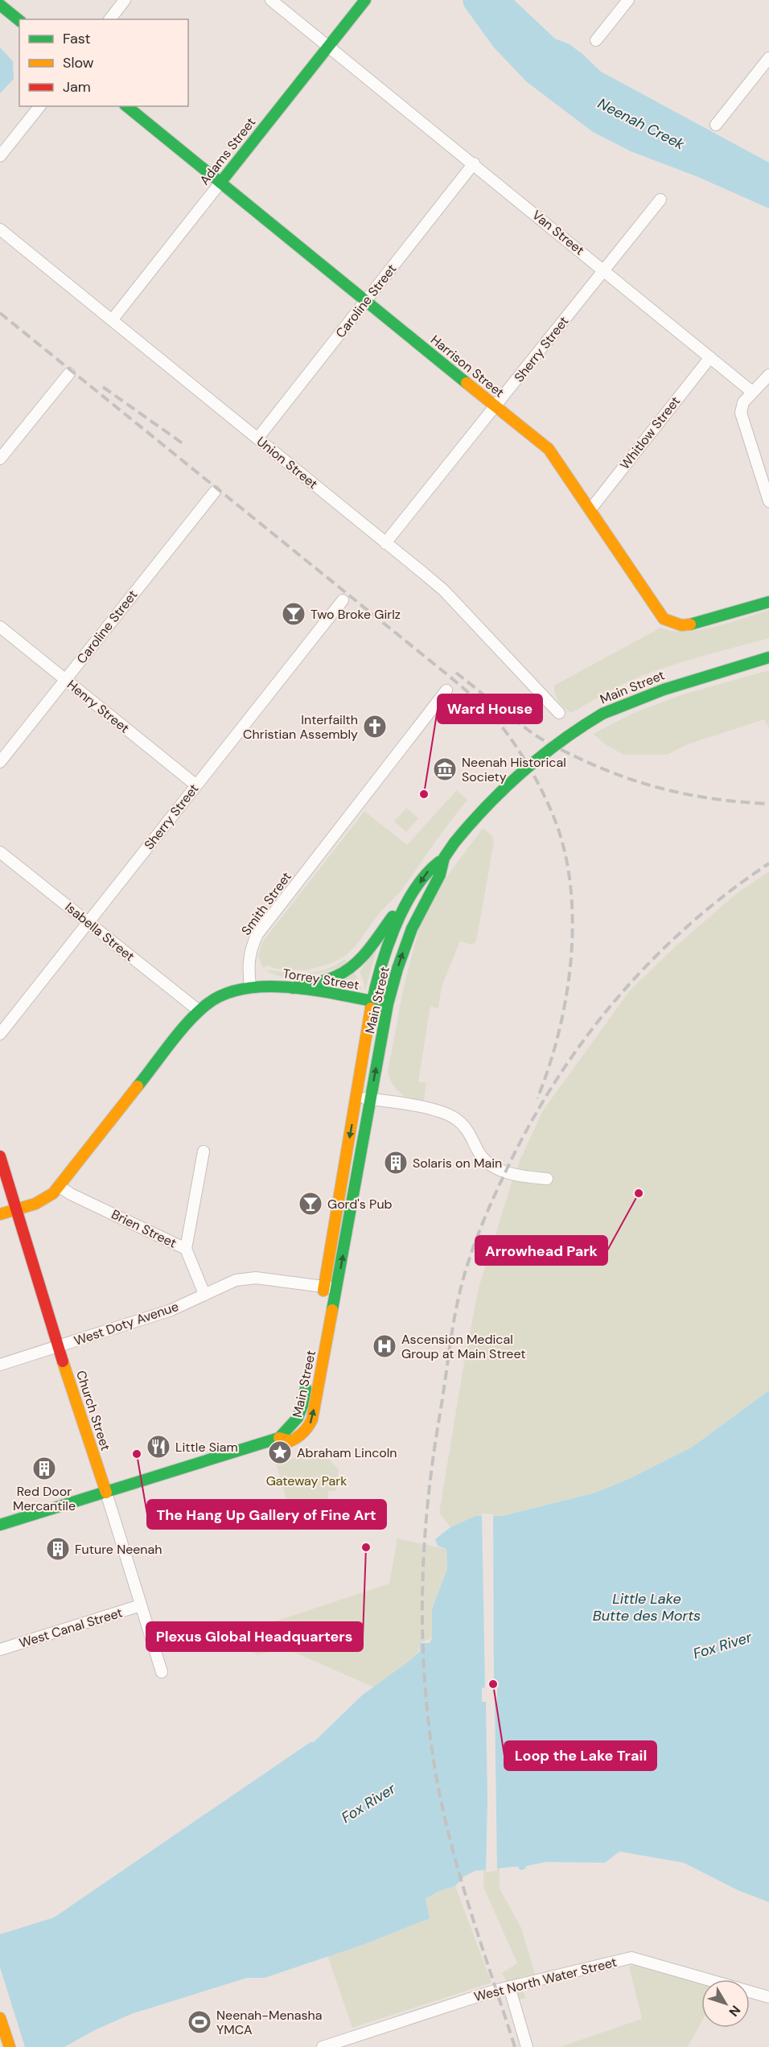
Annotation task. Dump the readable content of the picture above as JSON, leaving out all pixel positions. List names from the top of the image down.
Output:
{
  "streets": {
    "main road": [
      "Adams Street",
      "Harrison Street",
      "Main Street",
      "Torrey Street",
      "Church Street"
    ],
    "street": [
      "Van Street",
      "Caroline Street",
      "Sherry Street",
      "Whitlow Street",
      "Union Street",
      "Henry Street",
      "Smith Street",
      "Isabella Street",
      "Brien Street",
      "West Doty Avenue",
      "West Canal Street",
      "West North Water Street"
    ]
  },
  "crossings": [
    ["Adams Street", "Van Street"],
    ["Adams Street", "Harrison Street"],
    ["Adams Street", "Union Street"],
    ["Van Street", "Caroline Street"],
    ["Van Street", "Sherry Street"],
    ["Van Street", "Whitlow Street"],
    ["Caroline Street", "Harrison Street"],
    ["Caroline Street", "Union Street"],
    ["Caroline Street", "Henry Street"],
    ["Sherry Street", "Harrison Street"],
    ["Sherry Street", "Union Street"],
    ["Sherry Street", "Henry Street"],
    ["Sherry Street", "Isabella Street"],
    ["Harrison Street", "Whitlow Street"],
    ["Main Street", "Torrey Street"],
    ["Main Street", "West Doty Avenue"],
    ["Smith Street", "Torrey Street"],
    ["Brien Street", "West Doty Avenue"],
    ["West Doty Avenue", "Church Street"],
    ["Church Street", "West Canal Street"]
  ],
  "water": ["Neenah Creek", "Little Lake Butte des Morts", "Fox River"],
  "parks": ["Gateway Park"],
  "places": {
    "bar": ["Two Broke Girlz", "Gord's Pub"],
    "church": ["Interfailth Christian Assembly"],
    "museum": ["Neenah Historical Society"],
    "other": [
      "Ward House",
      "Arrowhead Park",
      "The Hang Up Gallery of Fine Art",
      "Plexus Global Headquarters",
      "Loop the Lake Trail"
    ],
    "building": ["Solaris on Main", "Red Door Mercantile", "Future Neenah"],
    "hospital": ["Ascension Medical Group at Main Street"],
    "restaurant": ["Little Siam"],
    "place": ["Abraham Lincoln"],
    "sports": ["Neenah-Menasha YMCA"]
  },
  "legend": ["Fast", "Slow", "Jam"],
  "north": "bottom right"
}
